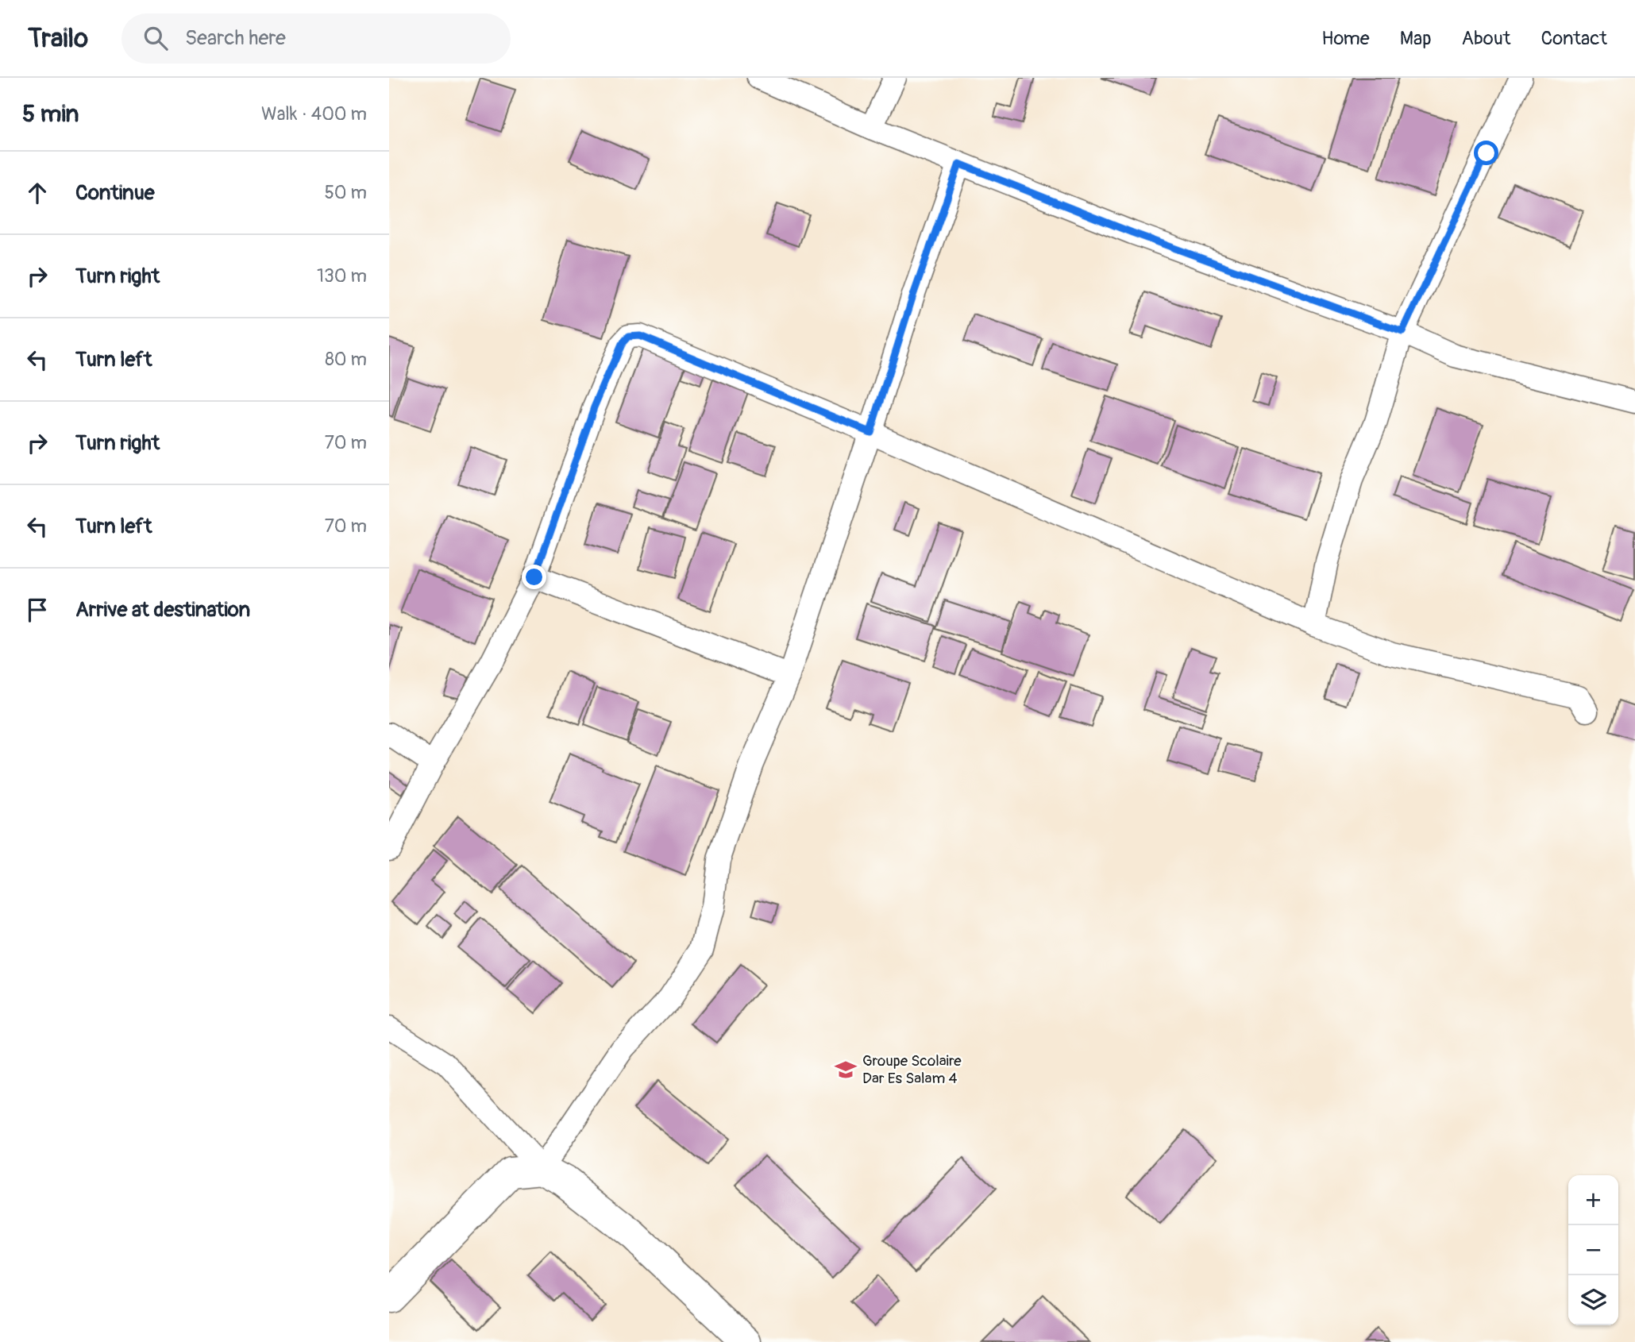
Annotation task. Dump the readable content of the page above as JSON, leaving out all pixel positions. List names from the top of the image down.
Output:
{
  "places": {
    "school or university": ["Groupe Scolaire Dar Es Salam 4"]
  },
  "page": {
    "header": "Trailo",
    "search": "Search here",
    "nav": [
      "Home",
      "Map",
      "About",
      "Contact"
    ],
    "heading": ["5 min", "Walk · 400 m"],
    "list": [
      ["Continue", "50 m"],
      ["Turn right", "130 m"],
      ["Turn left", "80 m"],
      ["Turn right", "70 m"],
      ["Turn left", "70 m"],
      "Arrive at destination"
    ],
    "map_buttons": ["+", "−"]
  }
}
